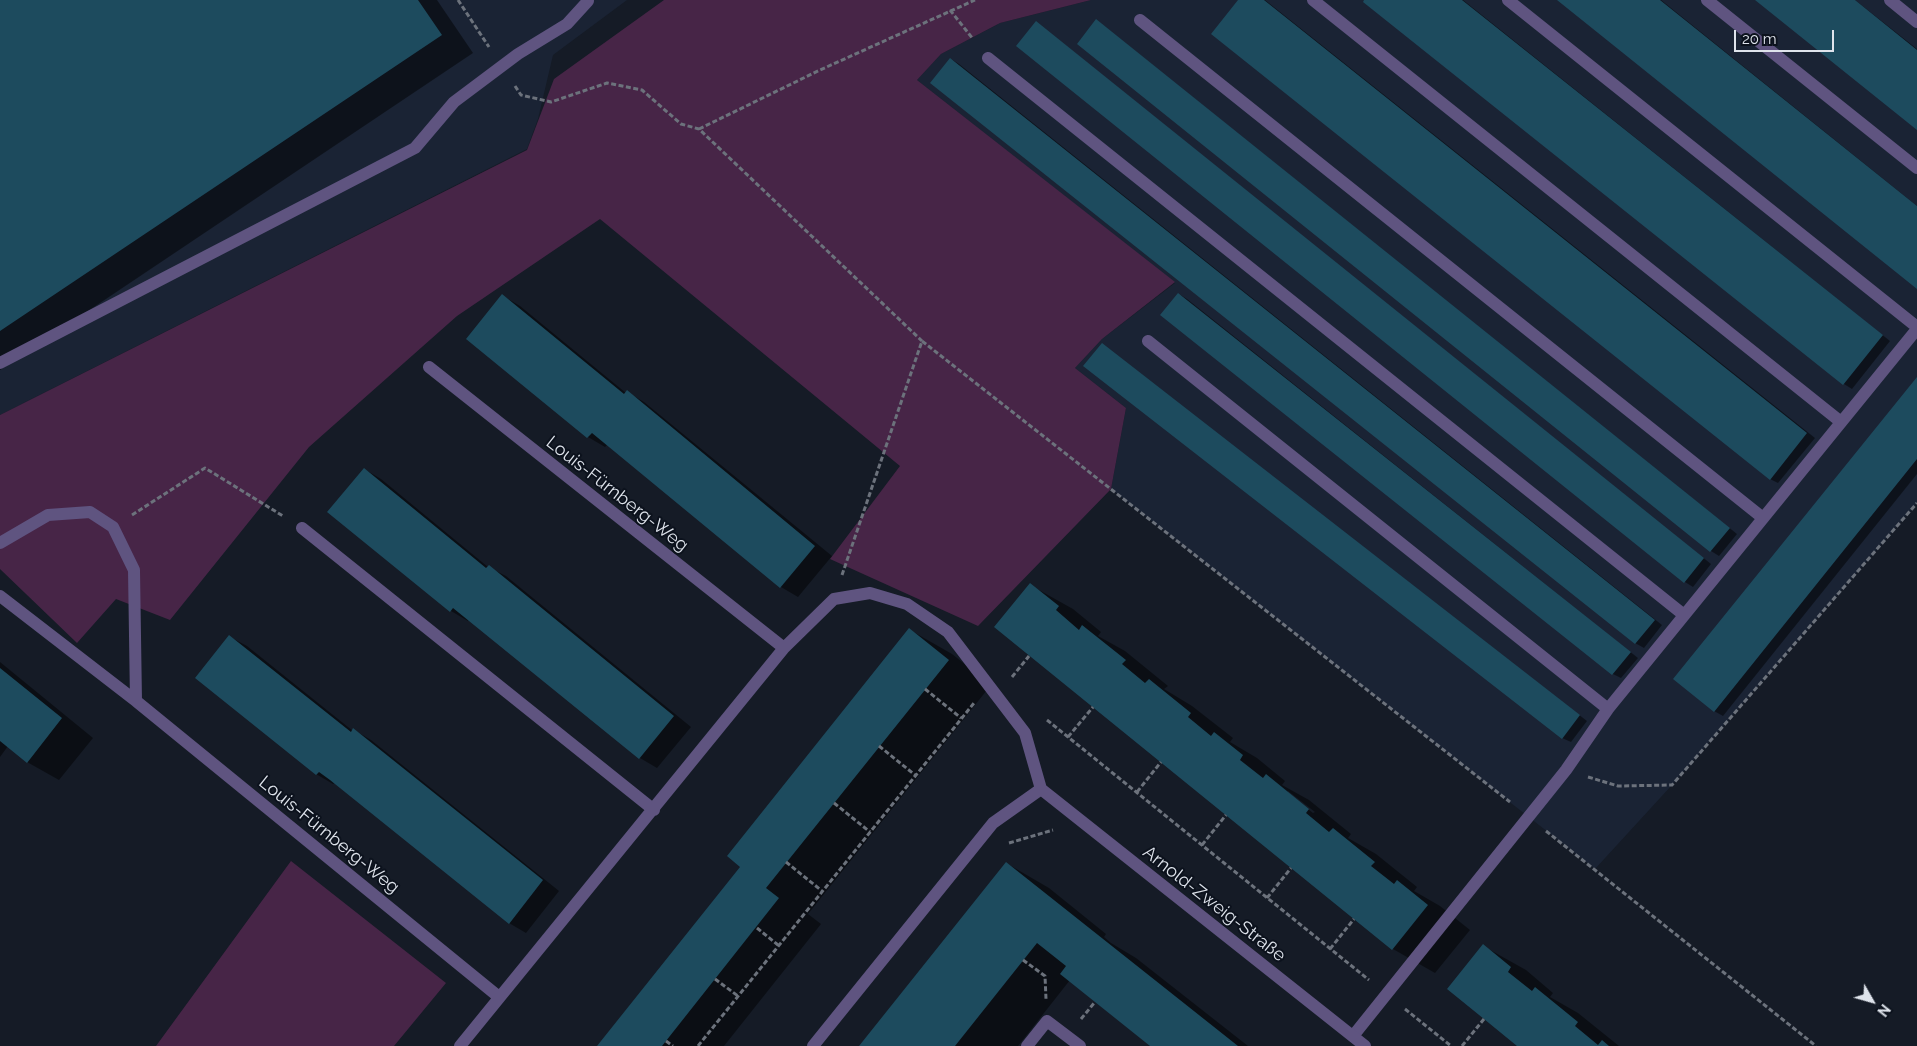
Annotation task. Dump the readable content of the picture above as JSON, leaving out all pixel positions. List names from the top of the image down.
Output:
{
  "streets": {
    "street": ["Louis-Fürnberg-Weg", "Arnold-Zweig-Straße"]
  },
  "scale_bar": "20 m",
  "north": "bottom right"
}
